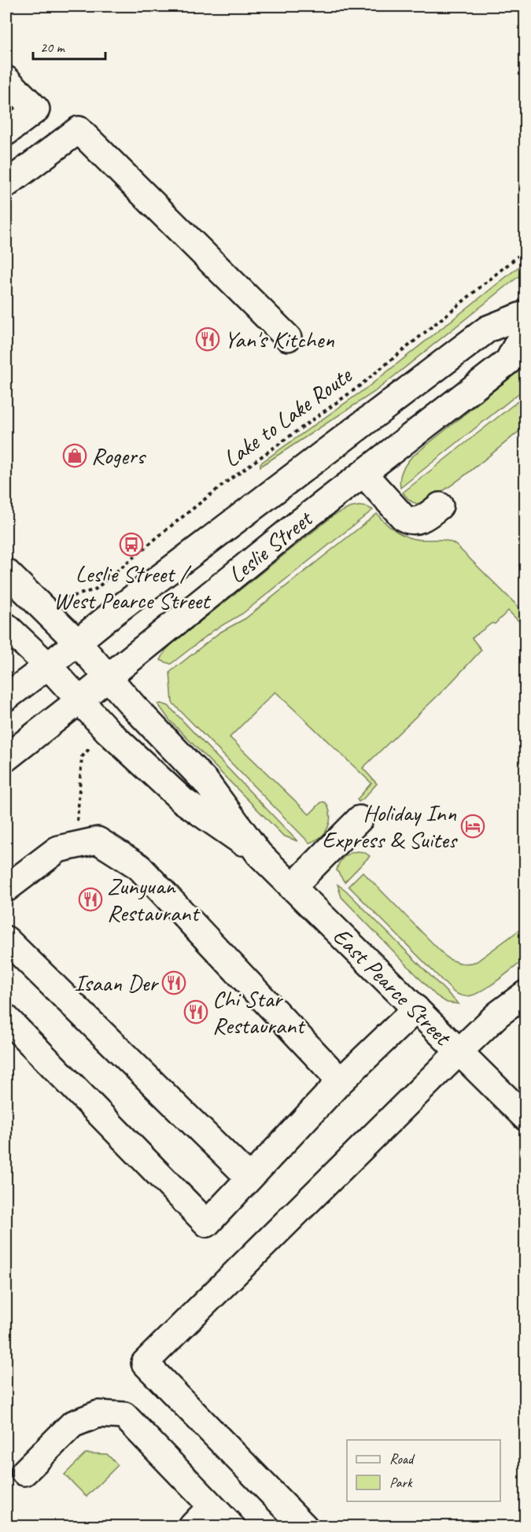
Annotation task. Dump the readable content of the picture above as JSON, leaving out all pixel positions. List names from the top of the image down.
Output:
{
  "streets": {
    "main road": ["Leslie Street", "East Pearce Street"],
    "path": ["Lake to Lake Route"]
  },
  "crossings": [
    ["Leslie Street", "East Pearce Street"]
  ],
  "places": {
    "restaurant": [
      "Yan's Kitchen",
      "Zunyuan Restaurant",
      "Isaan Der",
      "Chi Star Restaurant"
    ],
    "shop": ["Rogers"],
    "bus stop": ["Leslie Street / West Pearce Street"],
    "hotel": ["Holiday Inn Express & Suites"]
  },
  "legend": ["Road", "Park"],
  "scale_bar": "20 m"
}
